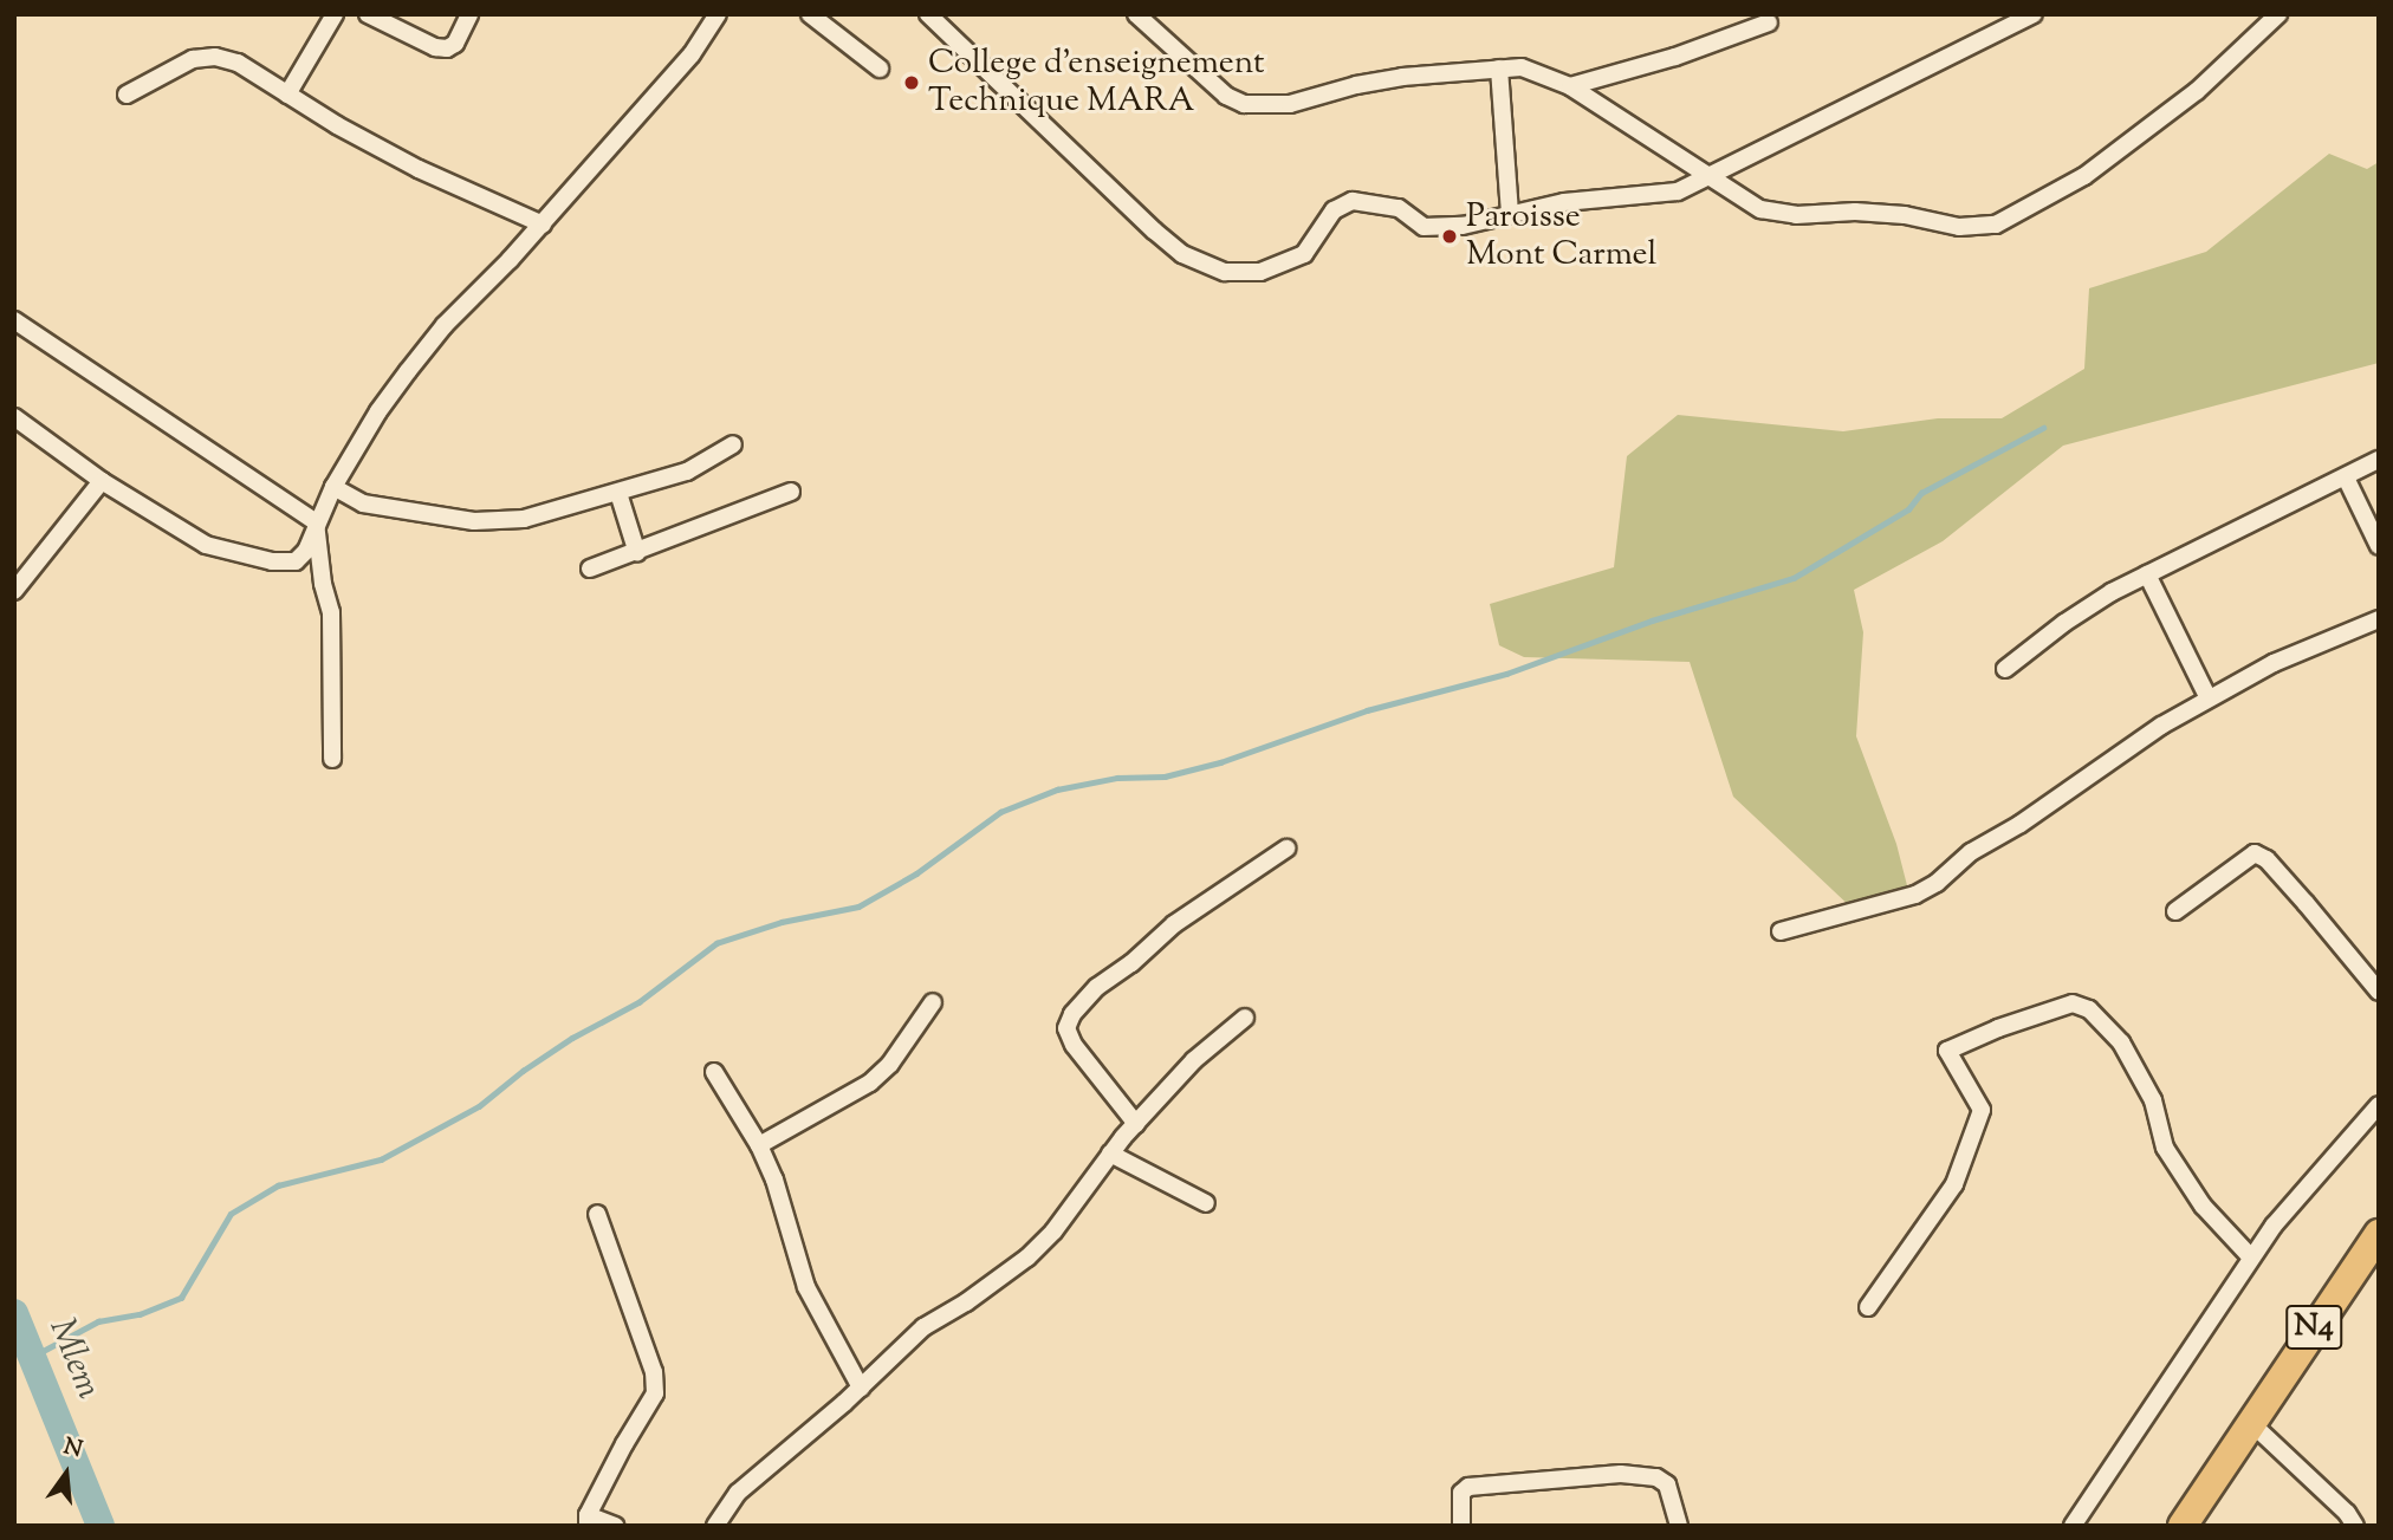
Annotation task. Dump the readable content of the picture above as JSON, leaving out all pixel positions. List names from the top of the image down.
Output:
{
  "streets": {
    "highway": ["N4"]
  },
  "water": ["Mlem"],
  "places": ["College d'enseignement Technique MARA", "Paroisse Mont Carmel"],
  "north": "top"
}
